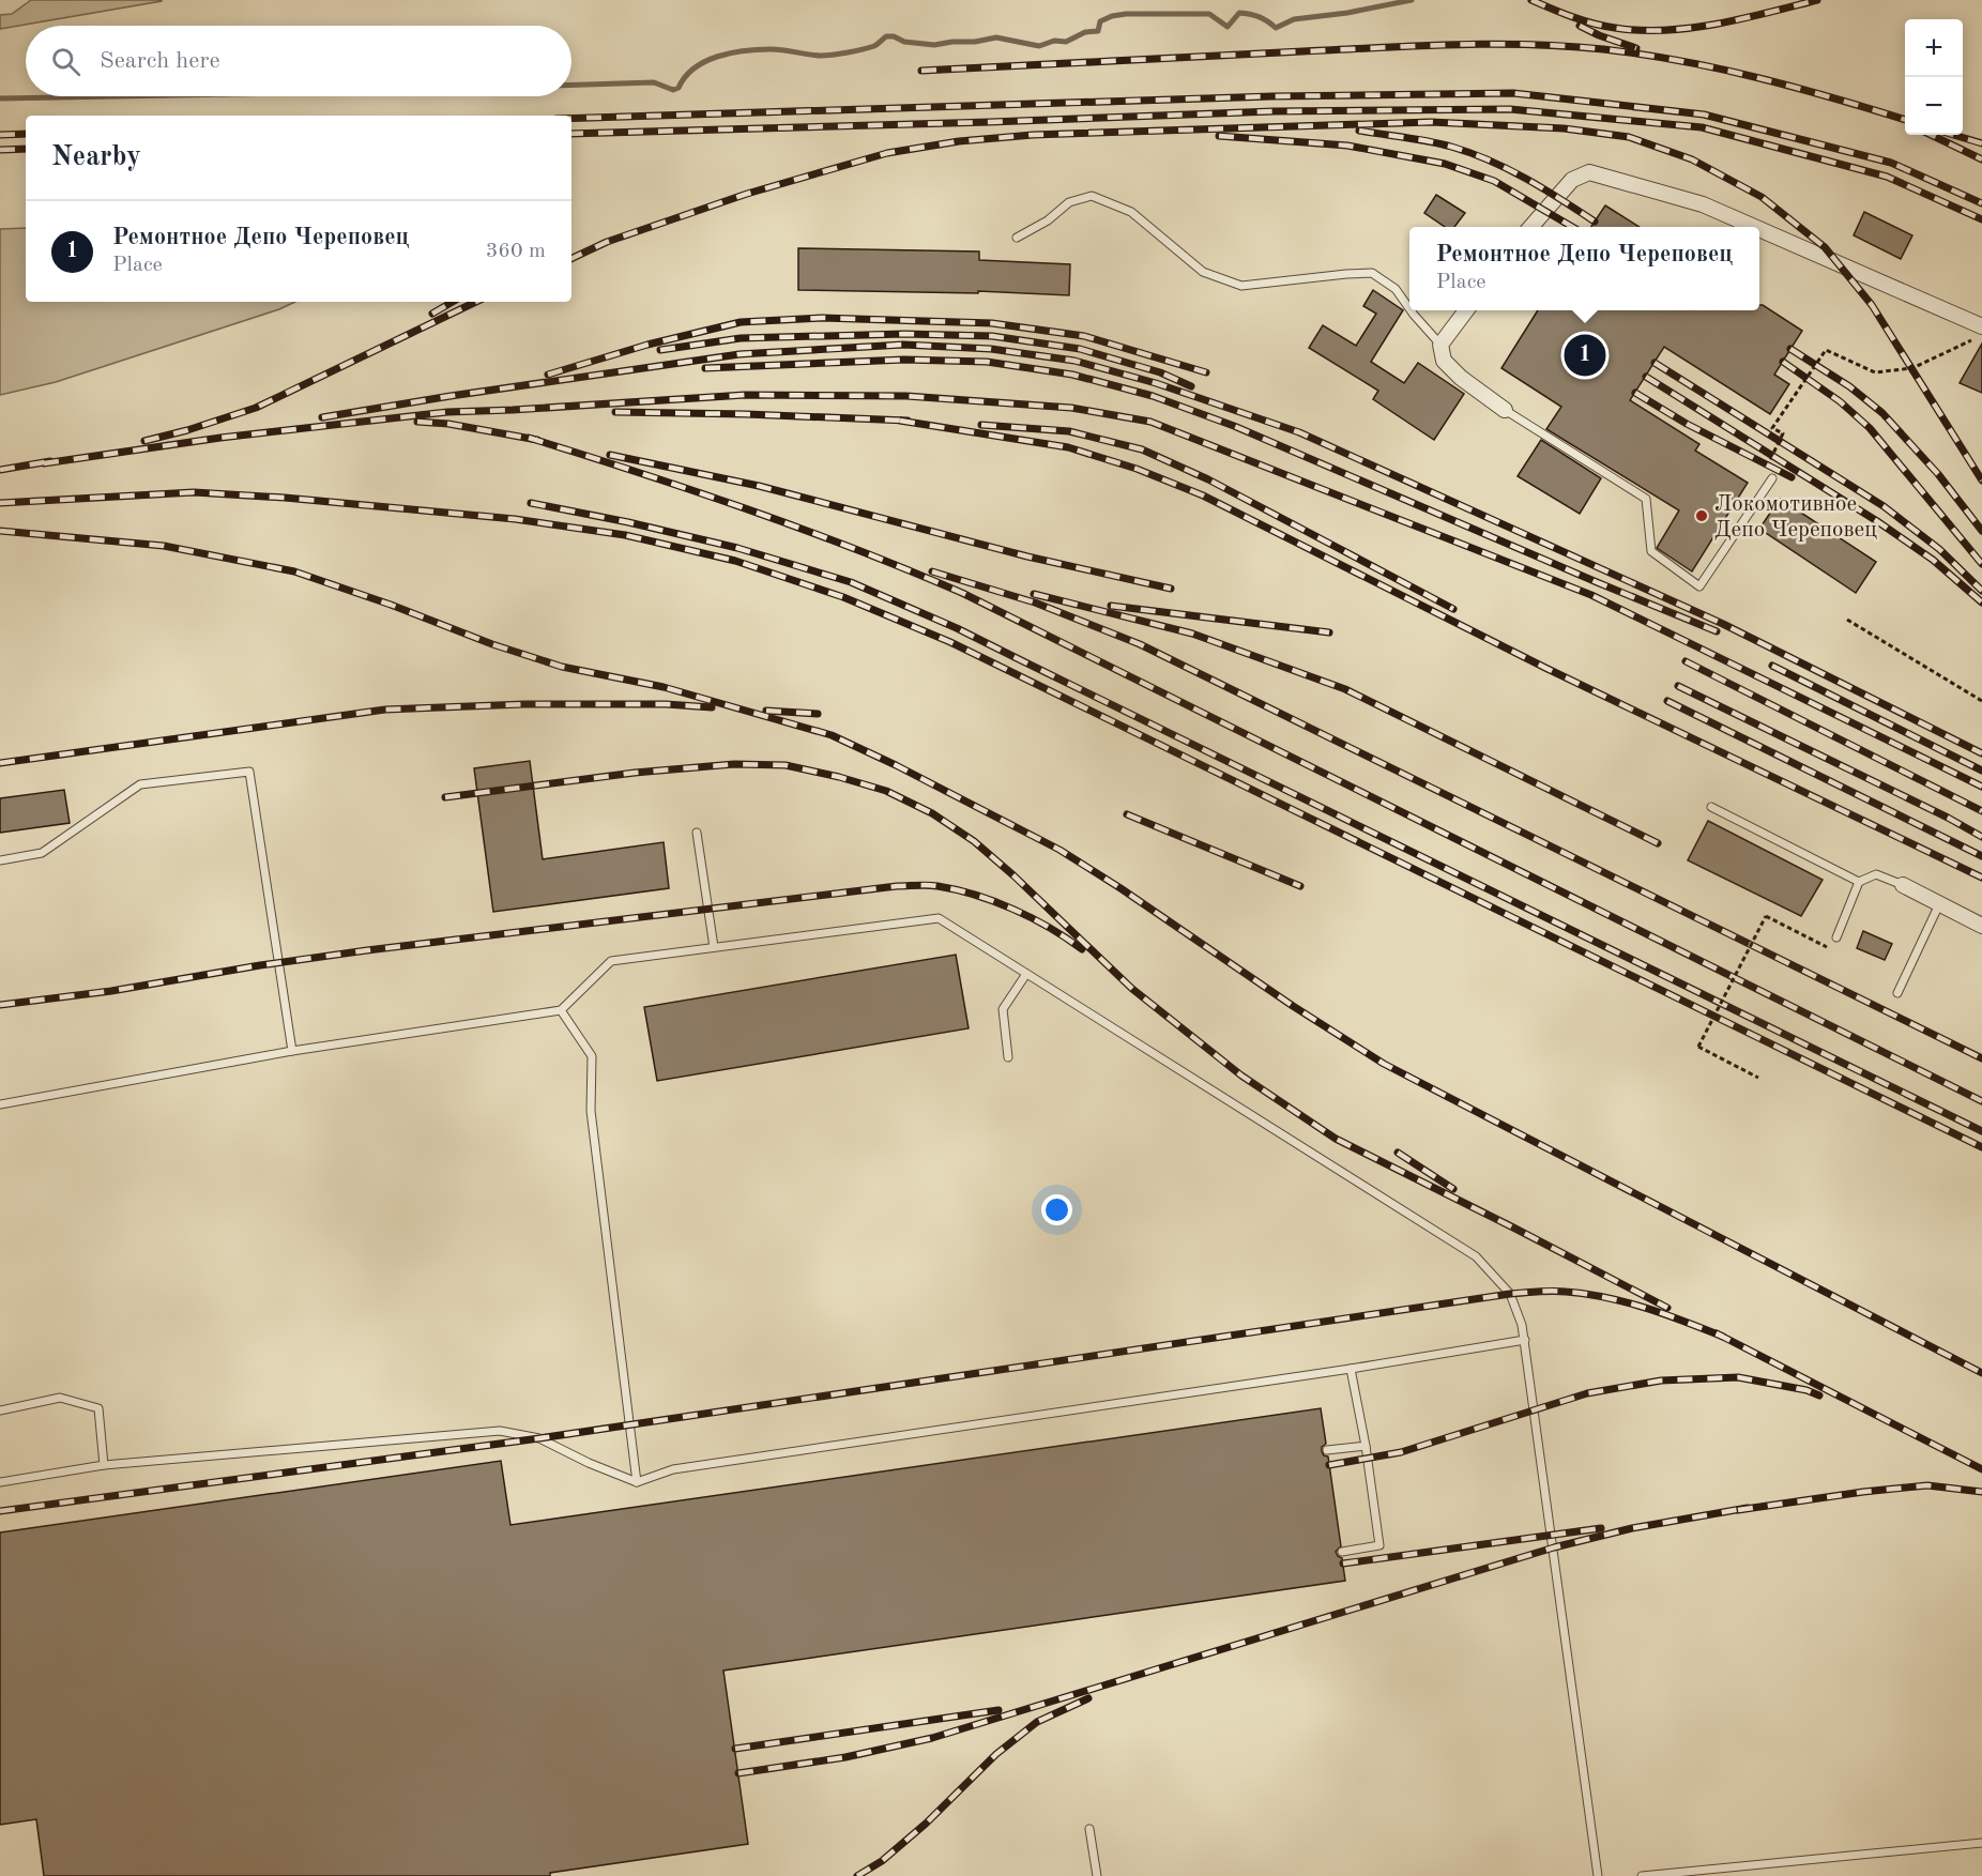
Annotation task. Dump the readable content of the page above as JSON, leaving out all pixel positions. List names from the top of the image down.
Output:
{
  "places": ["Локомотивное Депо Череповец"],
  "page": {
    "map_buttons": ["+", "−"],
    "search": "Search here",
    "heading": "Nearby",
    "list": [
      {
        "mark": "1",
        "name": "Ремонтное Депо Череповец",
        "note": "Place",
        "value": "360 m"
      }
    ],
    "popup": ["Ремонтное Депо Череповец", "Place"],
    "pins": "1"
  }
}
